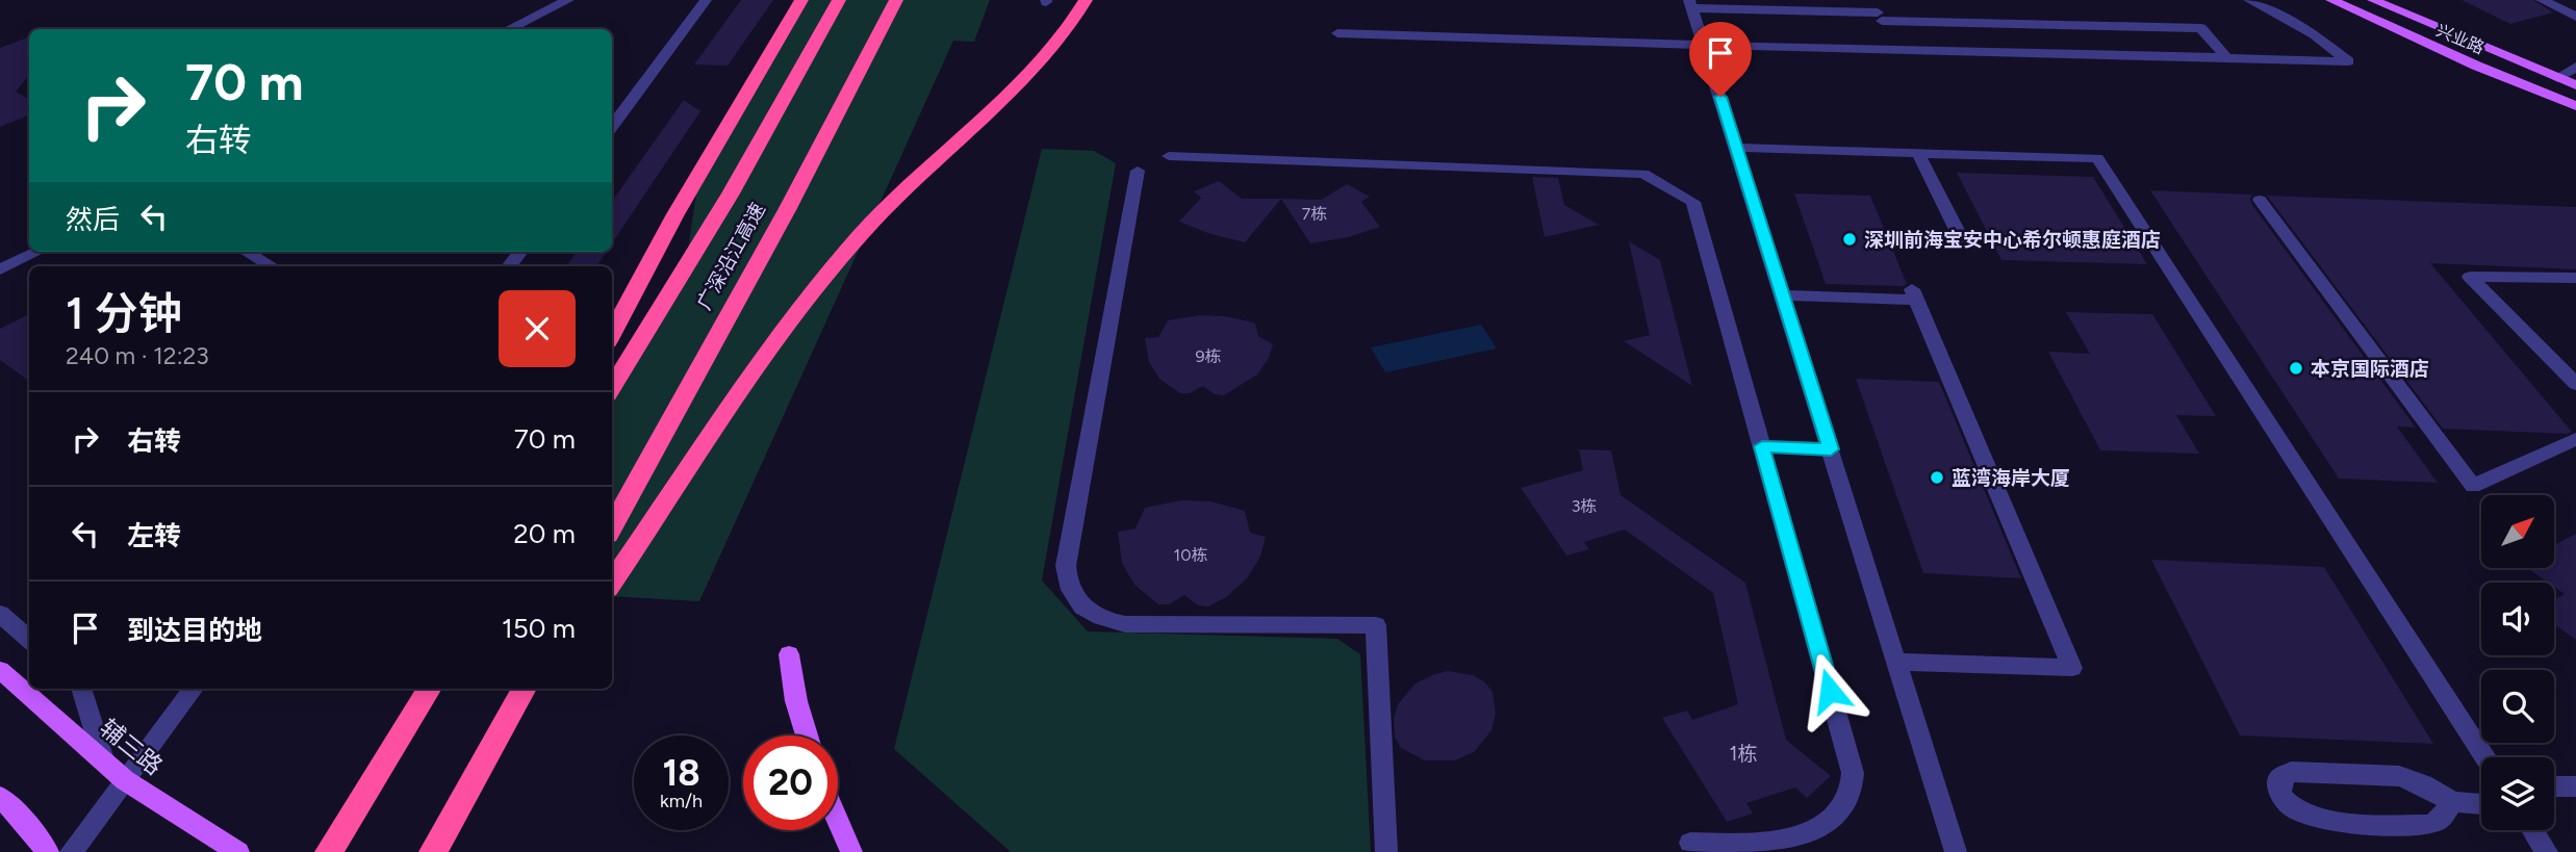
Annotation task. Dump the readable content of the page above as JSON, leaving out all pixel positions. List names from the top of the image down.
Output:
{
  "streets": {
    "highway": ["广深沿江高速"],
    "main road": ["兴业路", "辅三路"]
  },
  "places": ["深圳前海宝安中心希尔顿惠庭酒店", "本京国际酒店", "蓝湾海岸大厦"],
  "house_numbers": [
    "7栋",
    "9栋",
    "3栋",
    "10栋",
    "1栋"
  ],
  "north": "top right",
  "page": {
    "turn": ["70 m", "右转"],
    "then": "然后",
    "heading": ["1 分钟", "240 m · 12:23"],
    "list": [
      {
        "name": "右转",
        "value": "70 m"
      },
      {
        "name": "左转",
        "value": "20 m"
      },
      {
        "name": "到达目的地",
        "value": "150 m"
      }
    ],
    "speed": "18 km/h",
    "limit": "20"
  }
}
